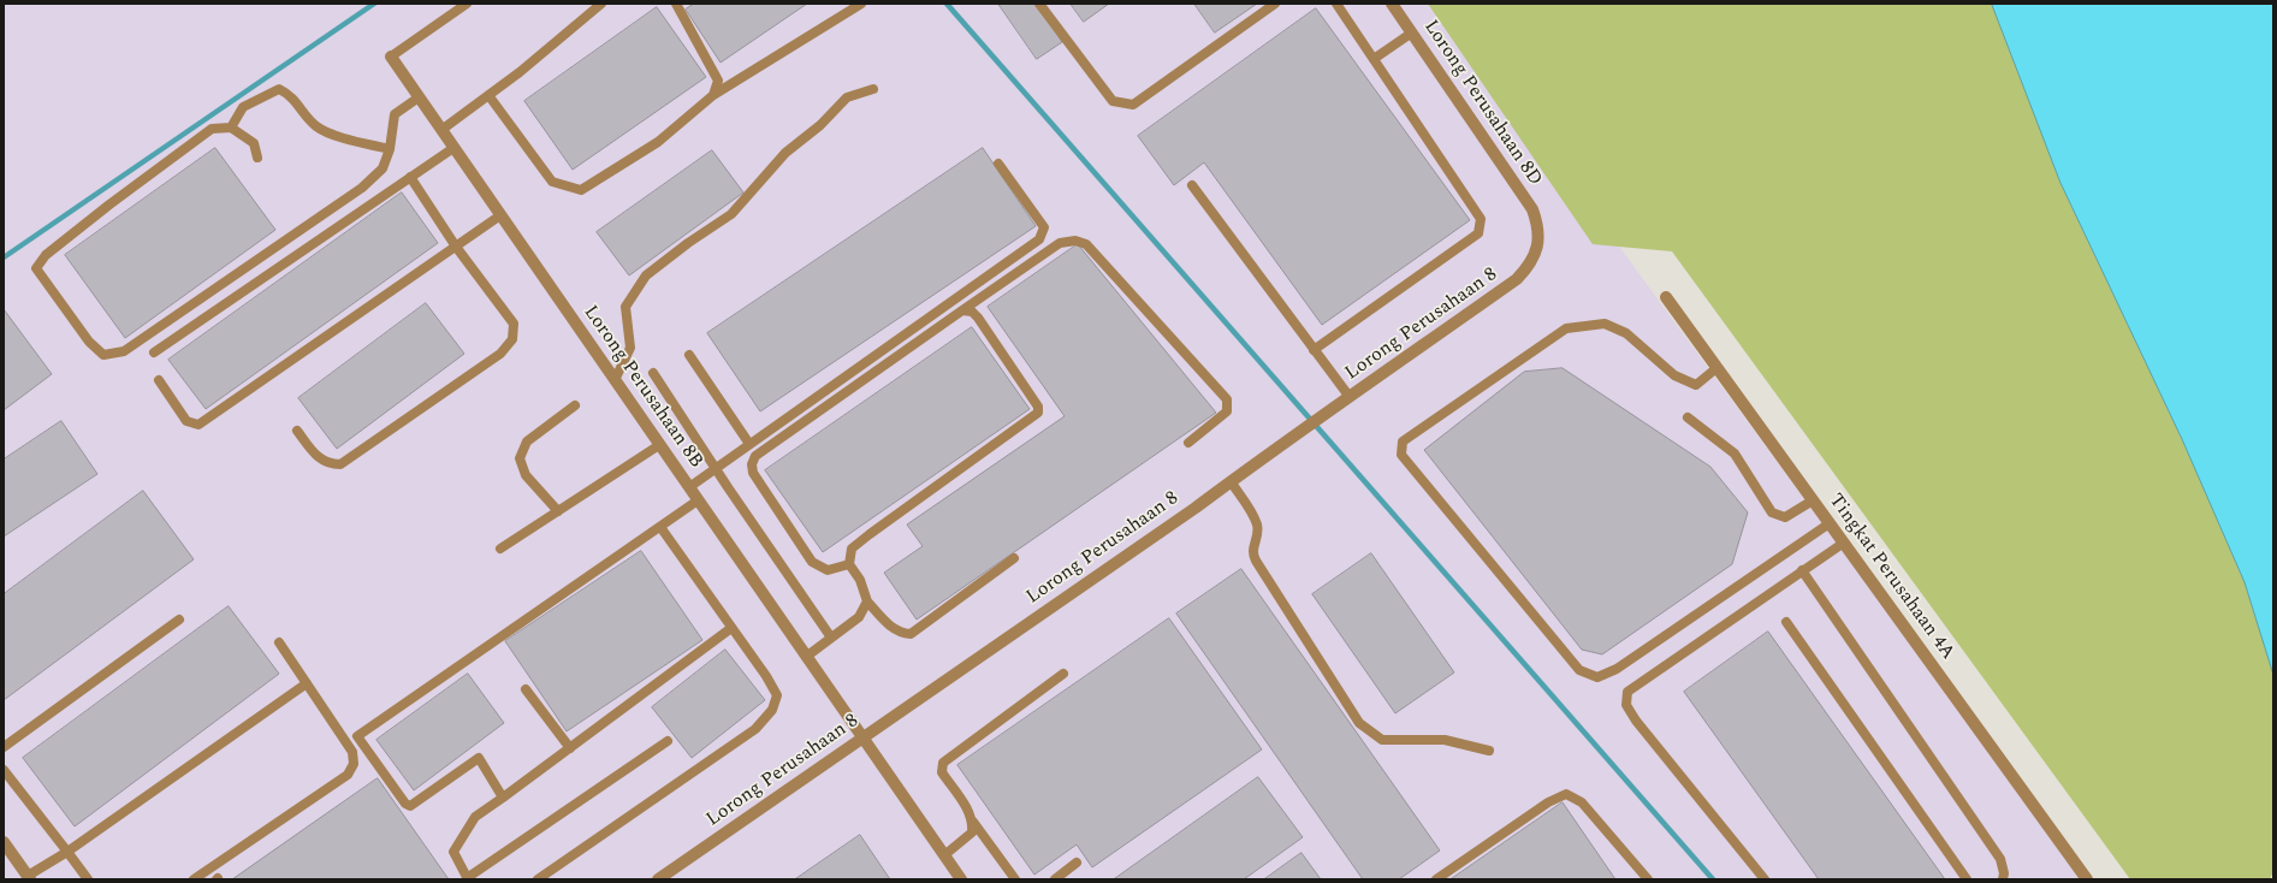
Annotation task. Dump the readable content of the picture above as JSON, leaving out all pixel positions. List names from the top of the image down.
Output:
{
  "streets": {
    "street": [
      "Lorong Perusahaan 8D",
      "Lorong Perusahaan 8",
      "Lorong Perusahaan 8B",
      "Tingkat Perusahaan 4A"
    ]
  },
  "crossings": [
    ["Lorong Perusahaan 8D", "Lorong Perusahaan 8"],
    ["Lorong Perusahaan 8", "Lorong Perusahaan 8B"]
  ]
}
